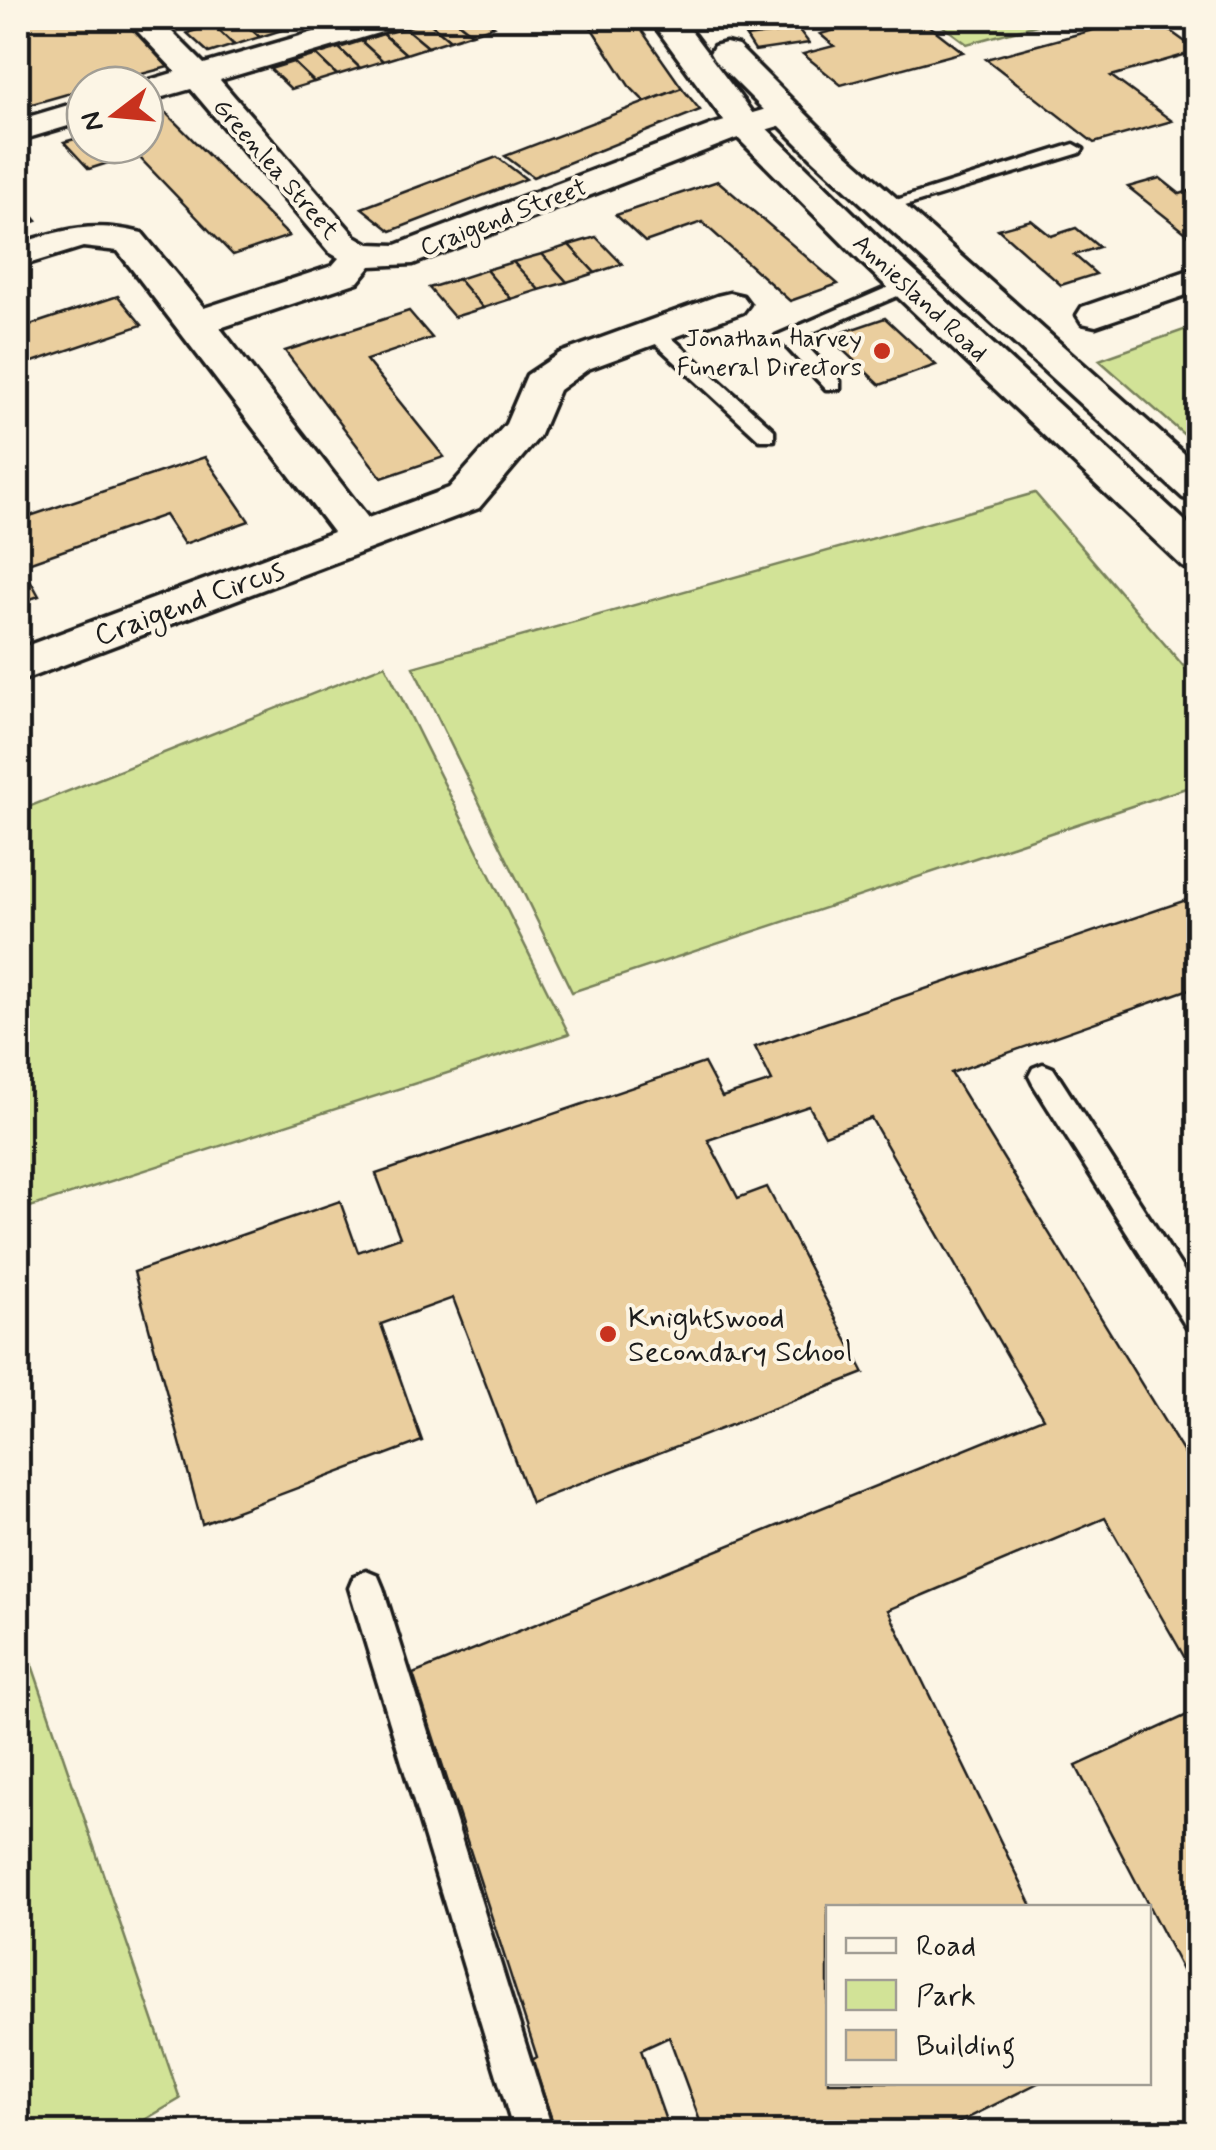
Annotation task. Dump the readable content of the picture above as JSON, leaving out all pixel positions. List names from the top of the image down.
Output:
{
  "streets": {
    "street": [
      "Greenlea Street",
      "Craigend Street",
      "Anniesland Road",
      "Craigend Circus"
    ]
  },
  "crossings": [
    ["Greenlea Street", "Craigend Street"],
    ["Craigend Street", "Anniesland Road"]
  ],
  "places": ["Jonathan Harvey Funeral Directors", "Knightswood Secondary School"],
  "legend": ["Road", "Park", "Building"],
  "north": "left"
}
